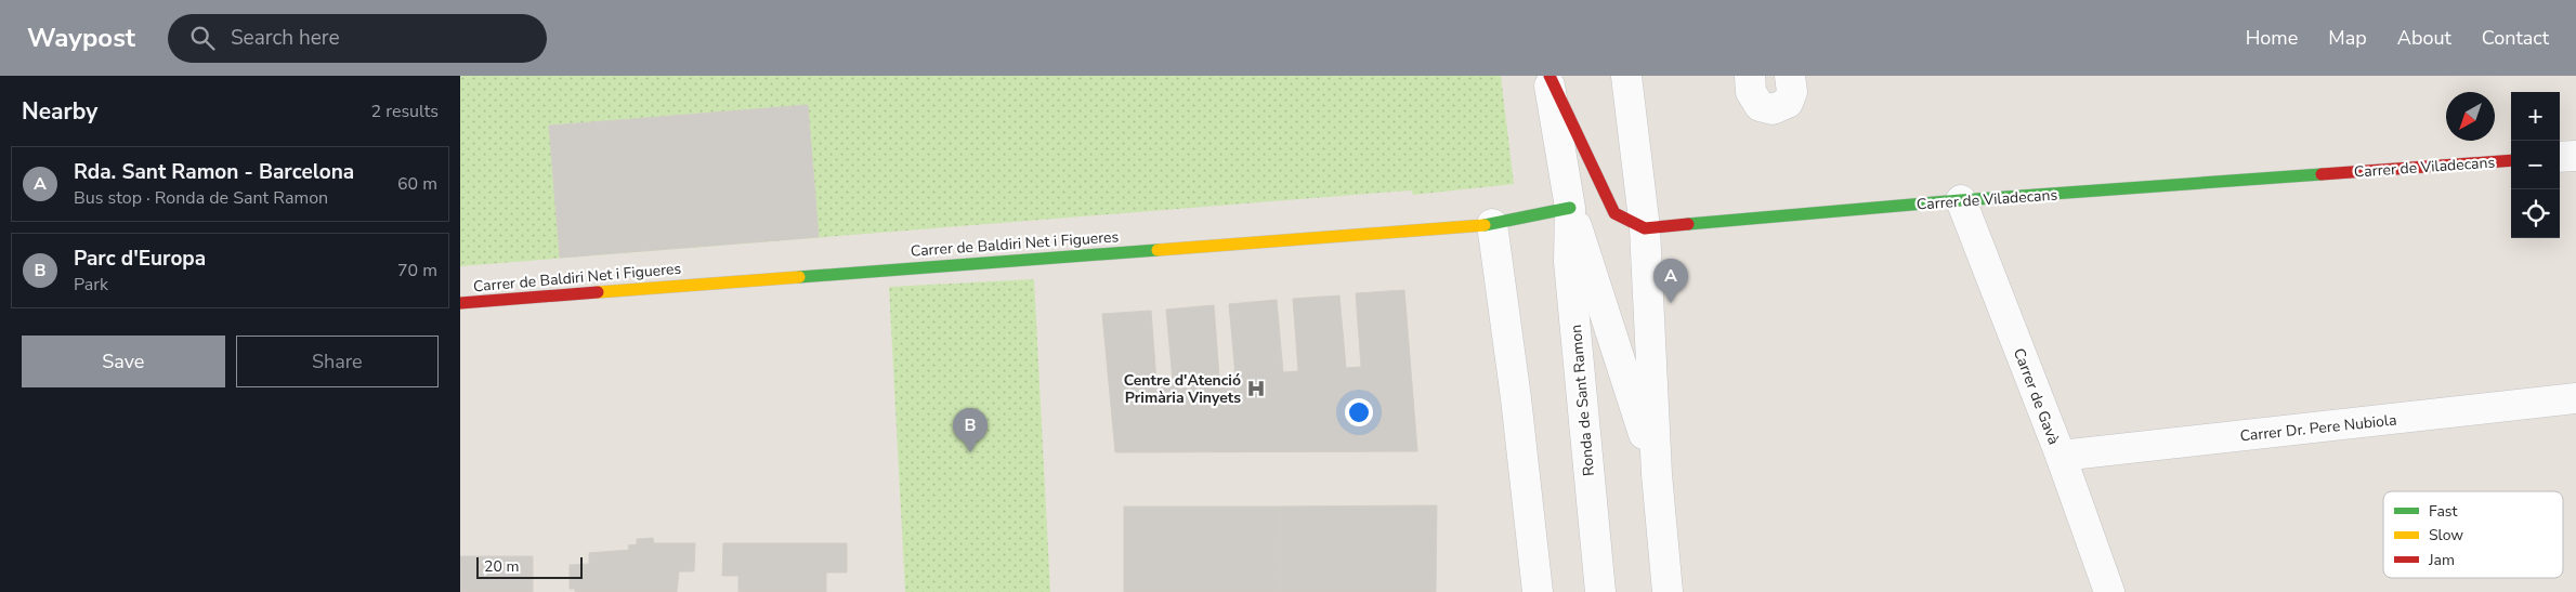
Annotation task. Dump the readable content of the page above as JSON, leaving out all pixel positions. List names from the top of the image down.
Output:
{
  "streets": {
    "street": [
      "Carrer de Viladecans",
      "Carrer de Baldiri Net i Figueres",
      "Carrer de Gavà",
      "Ronda de Sant Ramon",
      "Carrer Dr. Pere Nubiola"
    ]
  },
  "crossings": [
    ["Carrer de Viladecans", "Carrer de Gavà"],
    ["Carrer de Viladecans", "Ronda de Sant Ramon"],
    ["Carrer de Baldiri Net i Figueres", "Ronda de Sant Ramon"],
    ["Carrer de Gavà", "Carrer Dr. Pere Nubiola"]
  ],
  "places": {
    "hospital": ["Centre d'Atenció Primària Vinyets"]
  },
  "legend": ["Fast", "Slow", "Jam"],
  "scale_bar": "20 m",
  "north": "bottom left",
  "page": {
    "header": "Waypost",
    "search": "Search here",
    "nav": [
      "Home",
      "Map",
      "About",
      "Contact"
    ],
    "heading": ["Nearby", "2 results"],
    "map_buttons": ["+", "−"],
    "list": [
      {
        "mark": "A",
        "name": "Rda. Sant Ramon - Barcelona",
        "note": "Bus stop · Ronda de Sant Ramon",
        "value": "60 m"
      },
      {
        "mark": "B",
        "name": "Parc d'Europa",
        "note": "Park",
        "value": "70 m"
      }
    ],
    "pins": ["A", "B"],
    "buttons": ["Save", "Share"],
    "scale": "20 m"
  }
}
